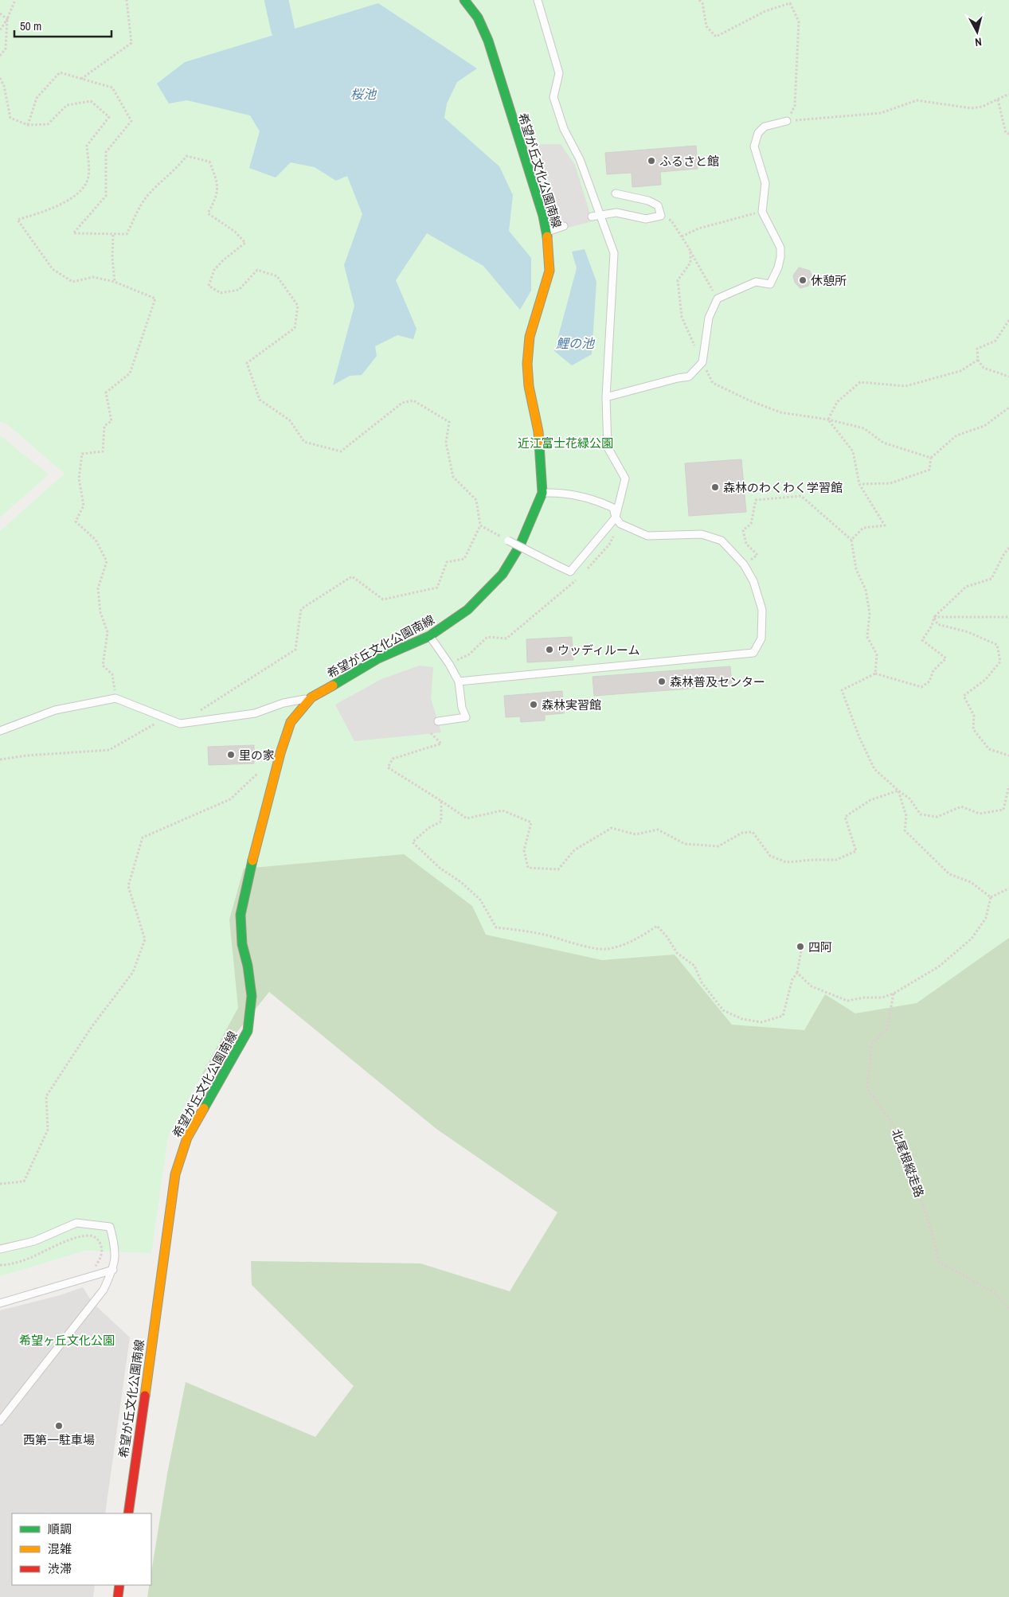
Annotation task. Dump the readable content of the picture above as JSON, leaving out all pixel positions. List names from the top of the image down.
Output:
{
  "streets": {
    "main road": ["希望が丘文化公園南線"],
    "path": ["北尾根縦走路"]
  },
  "water": ["桜池", "鯉の池"],
  "parks": ["近江富士花緑公園", "希望ヶ丘文化公園"],
  "places": [
    "ふるさと館",
    "休憩所",
    "森林のわくわく学習館",
    "ウッディルーム",
    "森林普及センター",
    "森林実習館",
    "里の家",
    "四阿",
    "西第一駐車場"
  ],
  "legend": ["順調", "混雑", "渋滞"],
  "scale_bar": "50 m",
  "north": "bottom"
}
